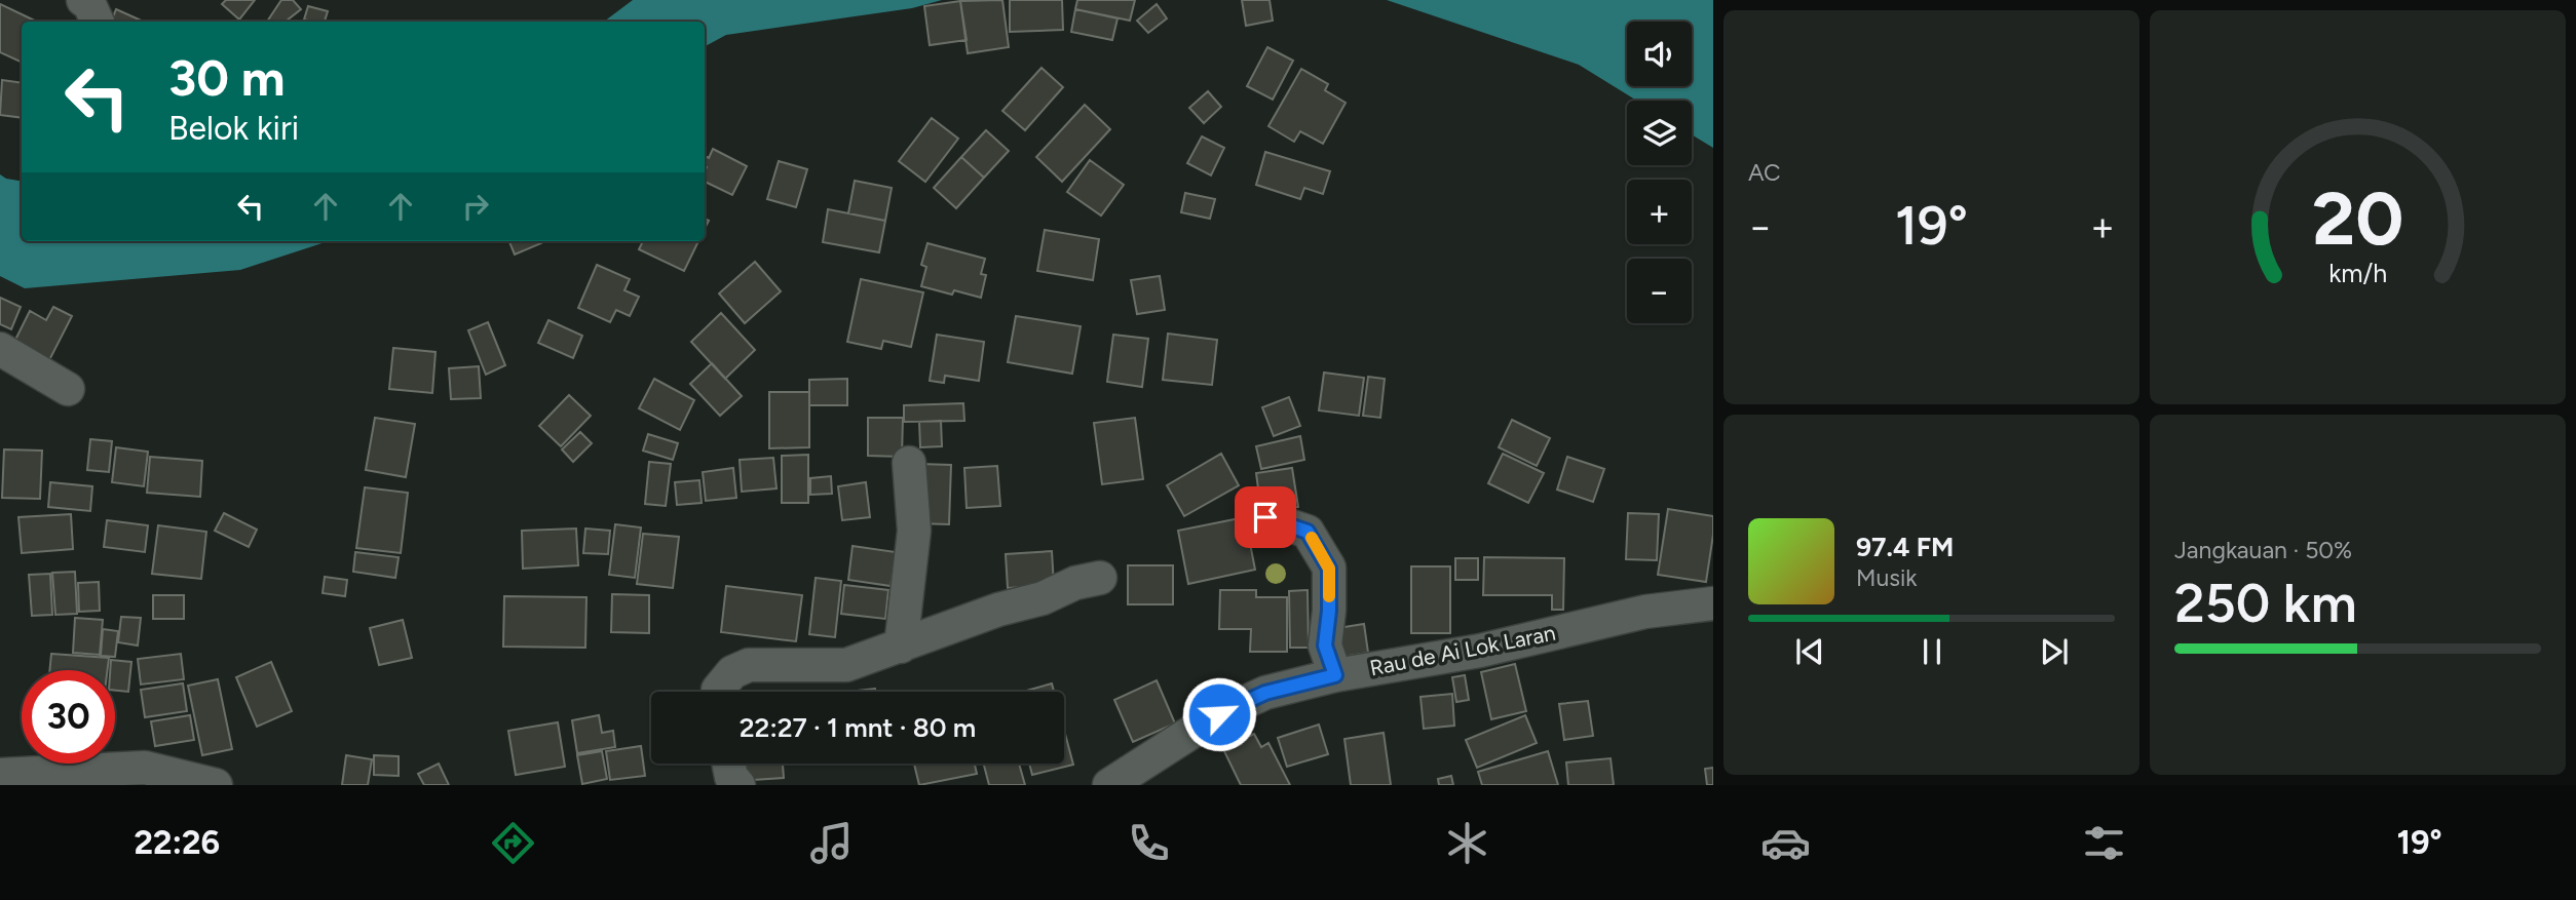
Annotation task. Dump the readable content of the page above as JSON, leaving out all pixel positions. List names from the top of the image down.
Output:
{
  "streets": {
    "street": ["Rau de Ai Lok Laran"]
  },
  "page": {
    "tile": [
      "AC",
      ["Jangkauan · 50%", "250 km"]
    ],
    "map_buttons": ["+", "−"],
    "turn": ["30 m", "Belok kiri"],
    "heat": ["−", "19°", "+"],
    "song": ["97.4 FM", "Musik"],
    "limit": "30",
    "trip": "22:27 · 1 mnt · 80 m",
    "tabs": ["22:26", "19°"],
    "gauge": ["20", "km/h"]
  }
}
